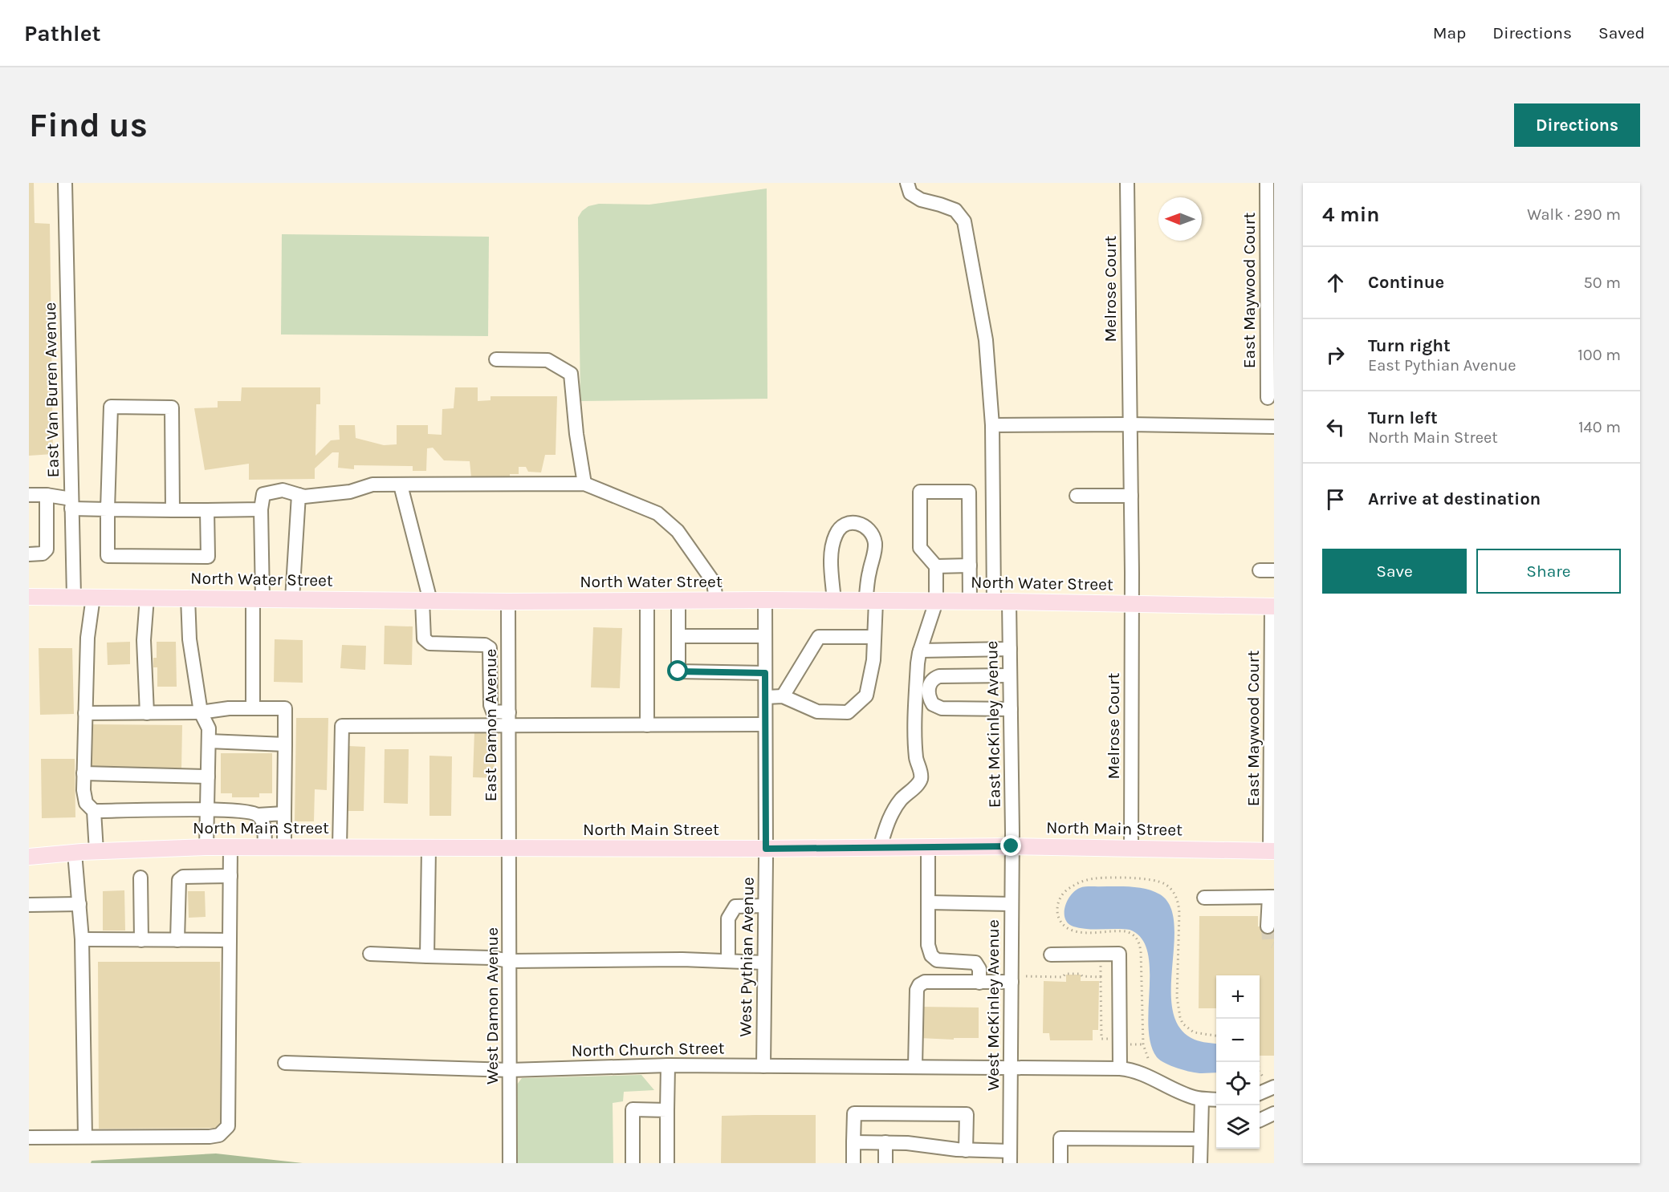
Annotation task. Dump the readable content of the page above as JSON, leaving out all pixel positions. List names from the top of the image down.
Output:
{
  "streets": {
    "main road": ["North Water Street", "North Main Street"],
    "street": [
      "Melrose Court",
      "East Maywood Court",
      "East Van Buren Avenue",
      "East McKinley Avenue",
      "East Damon Avenue",
      "West Pythian Avenue",
      "West McKinley Avenue",
      "West Damon Avenue",
      "North Church Street"
    ]
  },
  "crossings": [
    ["Melrose Court", "North Water Street"],
    ["Melrose Court", "North Main Street"],
    ["East Maywood Court", "North Water Street"],
    ["East Maywood Court", "North Main Street"],
    ["East Van Buren Avenue", "North Water Street"],
    ["North Water Street", "East McKinley Avenue"],
    ["North Water Street", "East Damon Avenue"],
    ["North Water Street", "West Pythian Avenue"],
    ["East McKinley Avenue", "North Main Street"],
    ["East McKinley Avenue", "West McKinley Avenue"],
    ["East Damon Avenue", "North Main Street"],
    ["East Damon Avenue", "West Damon Avenue"],
    ["North Main Street", "West Pythian Avenue"],
    ["North Main Street", "West McKinley Avenue"],
    ["North Main Street", "West Damon Avenue"],
    ["West Pythian Avenue", "North Church Street"],
    ["West McKinley Avenue", "North Church Street"],
    ["West Damon Avenue", "North Church Street"]
  ],
  "north": "left",
  "page": {
    "header": "Pathlet",
    "nav": ["Map", "Directions", "Saved"],
    "buttons": [
      "Directions",
      ["Save", "Share"]
    ],
    "title": "Find us",
    "heading": ["4 min", "Walk · 290 m"],
    "list": [
      ["Continue", "50 m"],
      ["Turn right", "East Pythian Avenue", "100 m"],
      ["Turn left", "North Main Street", "140 m"],
      "Arrive at destination"
    ],
    "map_buttons": ["+", "−"]
  }
}
